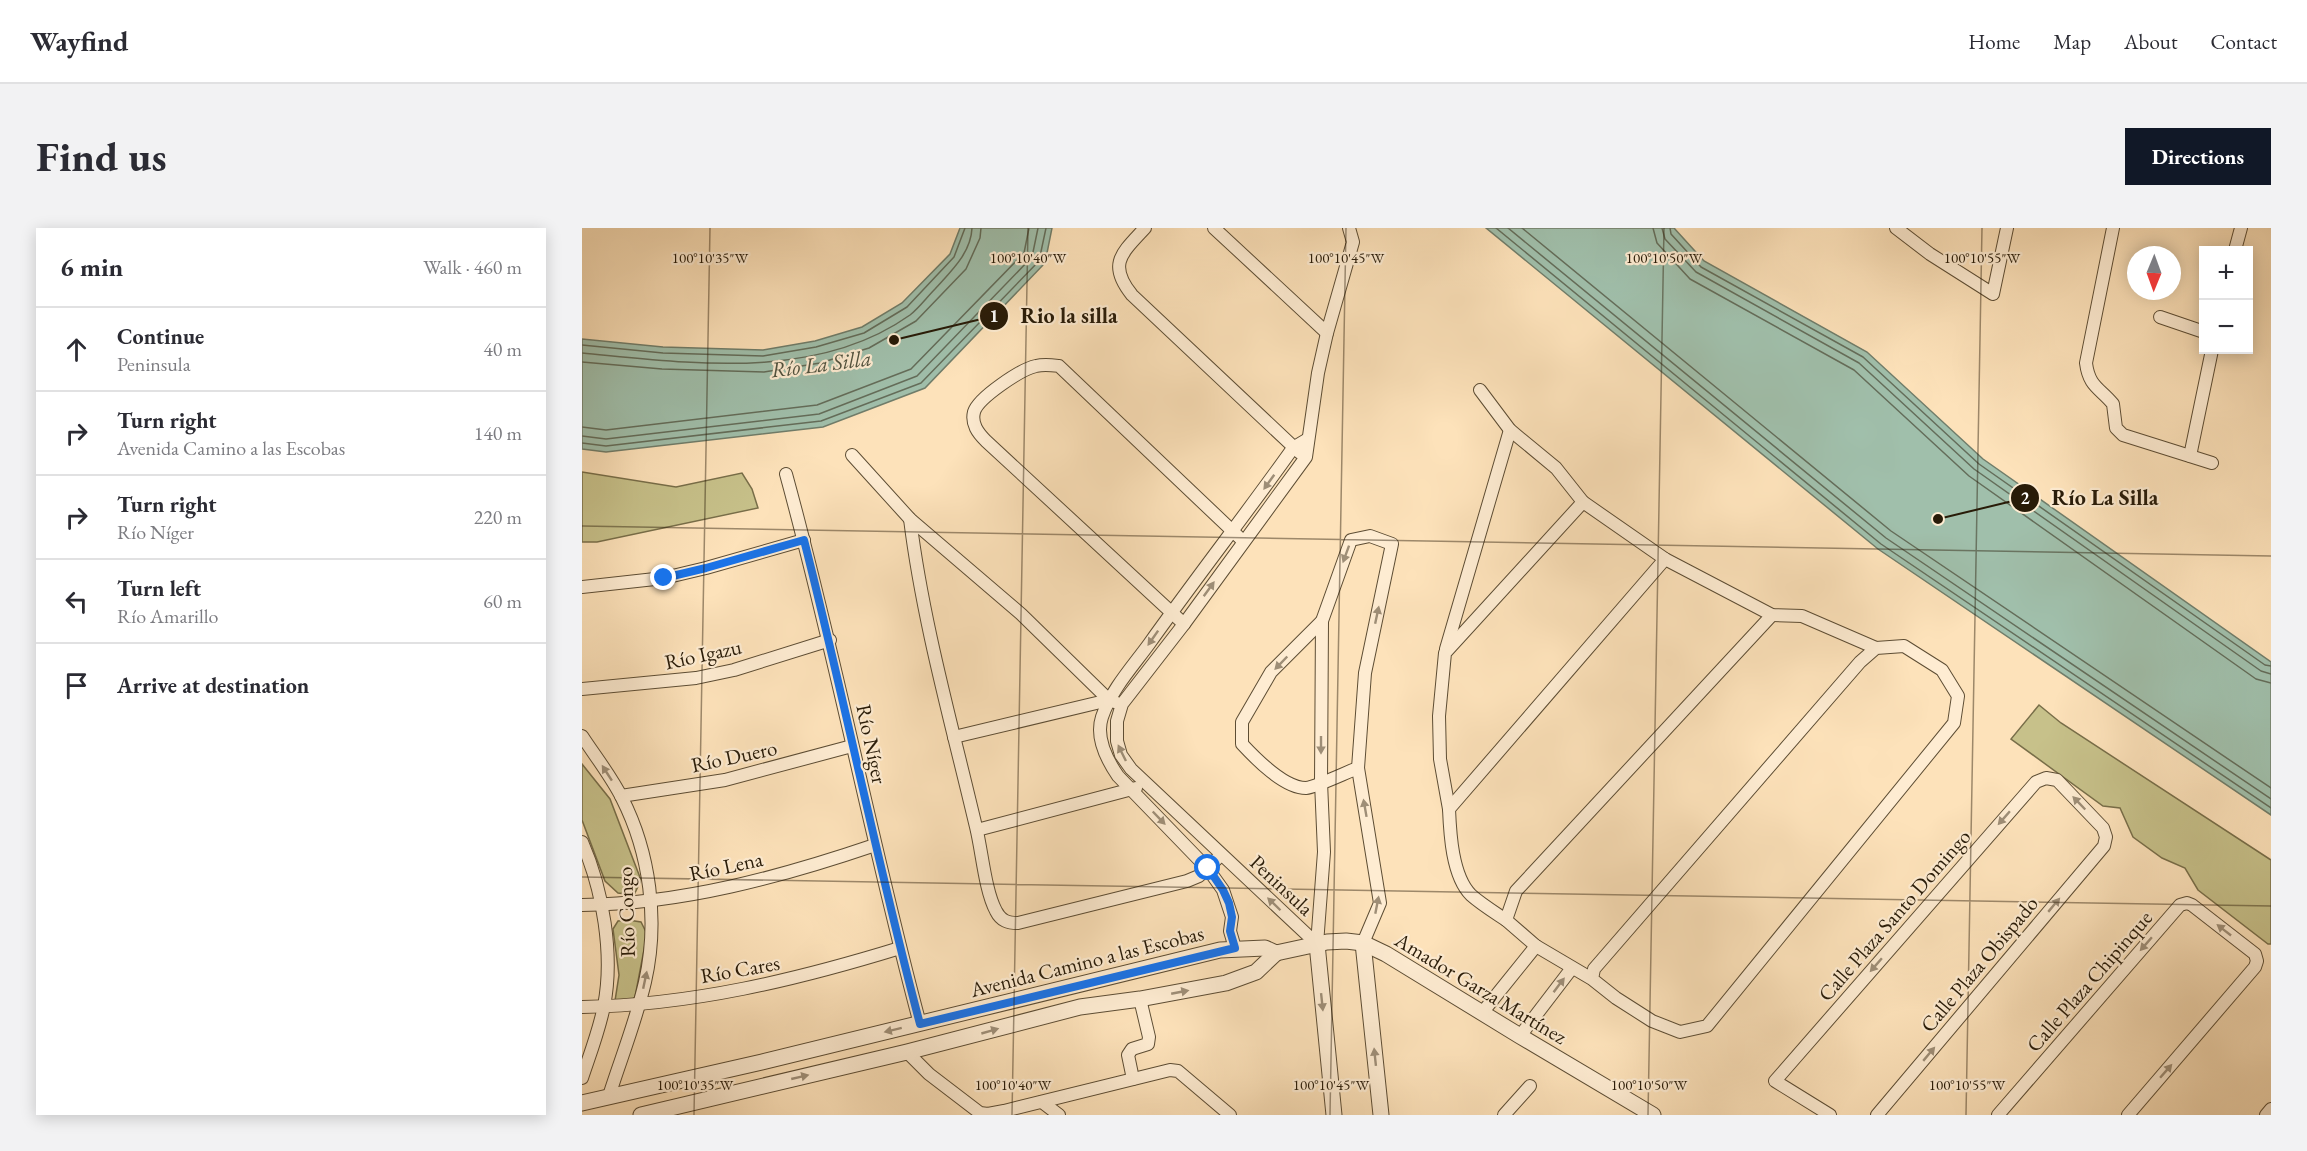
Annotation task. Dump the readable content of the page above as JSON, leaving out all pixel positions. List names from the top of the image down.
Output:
{
  "streets": {
    "street": [
      "Río Igazu",
      "Río Níger",
      "Río Duero",
      "Río Lena",
      "Peninsula",
      "Río Congo",
      "Calle Plaza Santo Domingo",
      "Avenida Camino a las Escobas",
      "Calle Plaza Obispado",
      "Río Cares",
      "Calle Plaza Chipinque",
      "Amador Garza Martínez"
    ]
  },
  "crossings": [
    ["Río Igazu", "Río Níger"],
    ["Río Níger", "Río Duero"],
    ["Río Níger", "Río Lena"],
    ["Río Níger", "Avenida Camino a las Escobas"],
    ["Río Níger", "Río Cares"],
    ["Río Duero", "Río Congo"],
    ["Río Lena", "Río Congo"],
    ["Peninsula", "Avenida Camino a las Escobas"],
    ["Peninsula", "Amador Garza Martínez"],
    ["Río Congo", "Avenida Camino a las Escobas"],
    ["Río Congo", "Río Cares"],
    ["Calle Plaza Santo Domingo", "Calle Plaza Obispado"],
    ["Avenida Camino a las Escobas", "Amador Garza Martínez"]
  ],
  "one_way": ["Calle Plaza Santo Domingo", "Calle Plaza Obispado"],
  "water": ["Río La Silla"],
  "places": ["Rio la silla", "Río La Silla"],
  "north": "bottom",
  "page": {
    "header": "Wayfind",
    "nav": [
      "Home",
      "Map",
      "About",
      "Contact"
    ],
    "buttons": "Directions",
    "title": "Find us",
    "heading": ["6 min", "Walk · 460 m"],
    "map_buttons": ["+", "−"],
    "list": [
      ["Continue", "Peninsula", "40 m"],
      ["Turn right", "Avenida Camino a las Escobas", "140 m"],
      ["Turn right", "Río Níger", "220 m"],
      ["Turn left", "Río Amarillo", "60 m"],
      "Arrive at destination"
    ]
  },
  "coordinates": [
    "100°10'35\"W",
    "100°10'40\"W",
    "100°10'45\"W",
    "100°10'50\"W",
    "100°10'55\"W"
  ]
}
